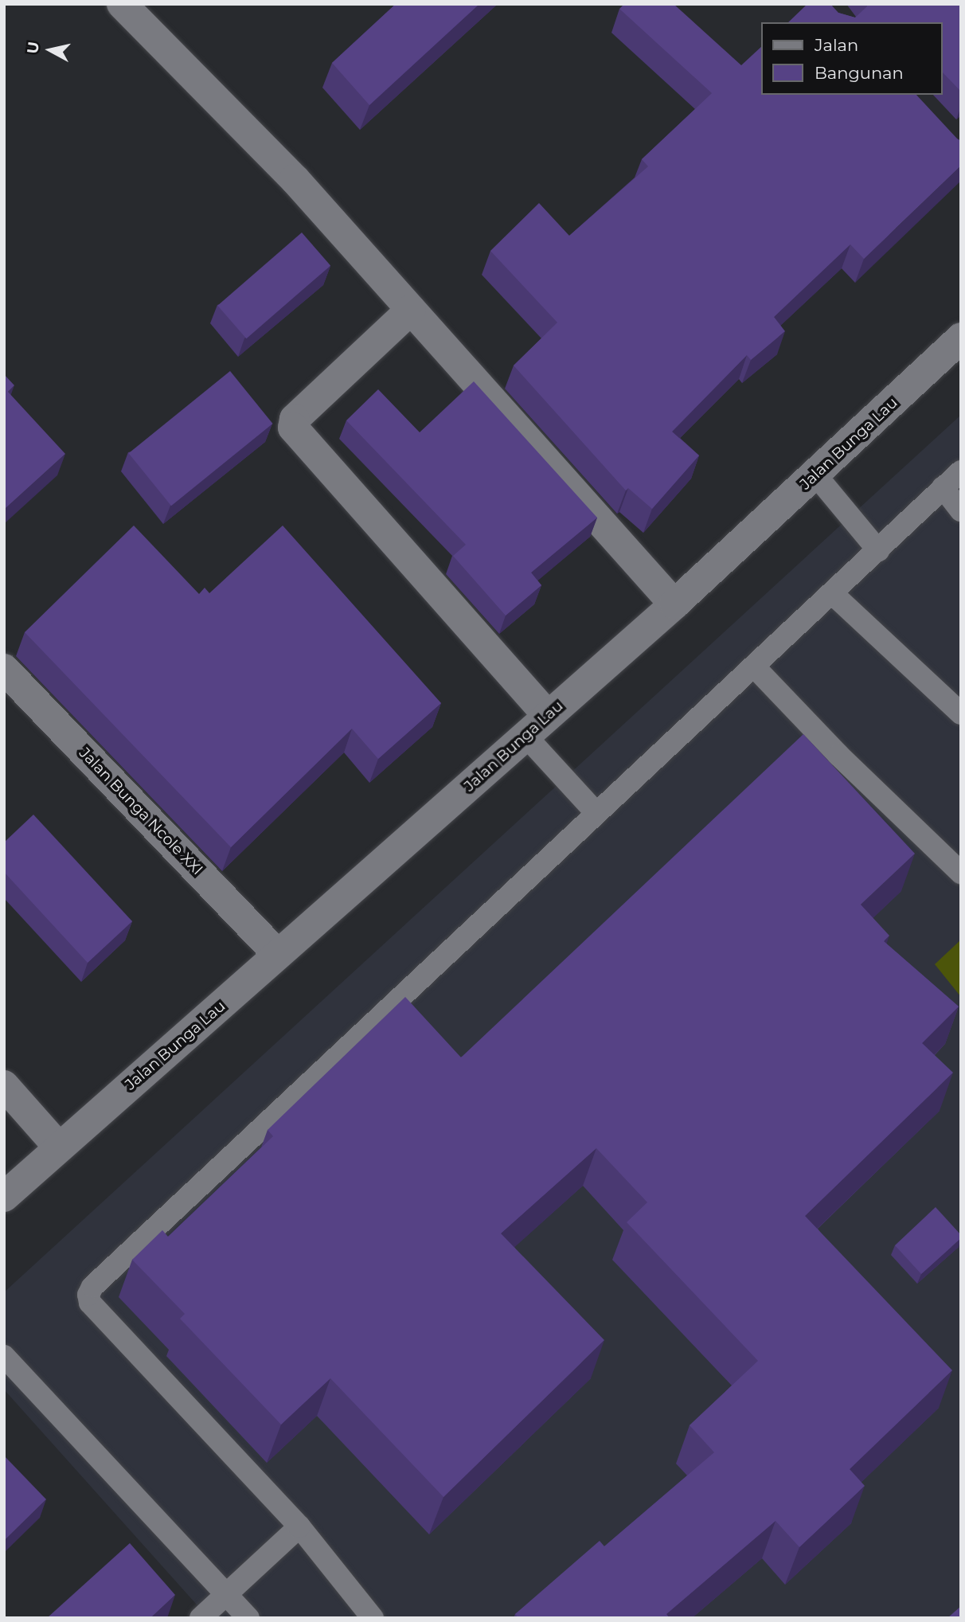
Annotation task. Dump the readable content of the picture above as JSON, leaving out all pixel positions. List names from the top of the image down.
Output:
{
  "streets": {
    "street": ["Jalan Bunga Lau", "Jalan Bunga Ncole XXI"]
  },
  "crossings": [
    ["Jalan Bunga Lau", "Jalan Bunga Ncole XXI"]
  ],
  "legend": ["Jalan", "Bangunan"],
  "north": "left"
}
